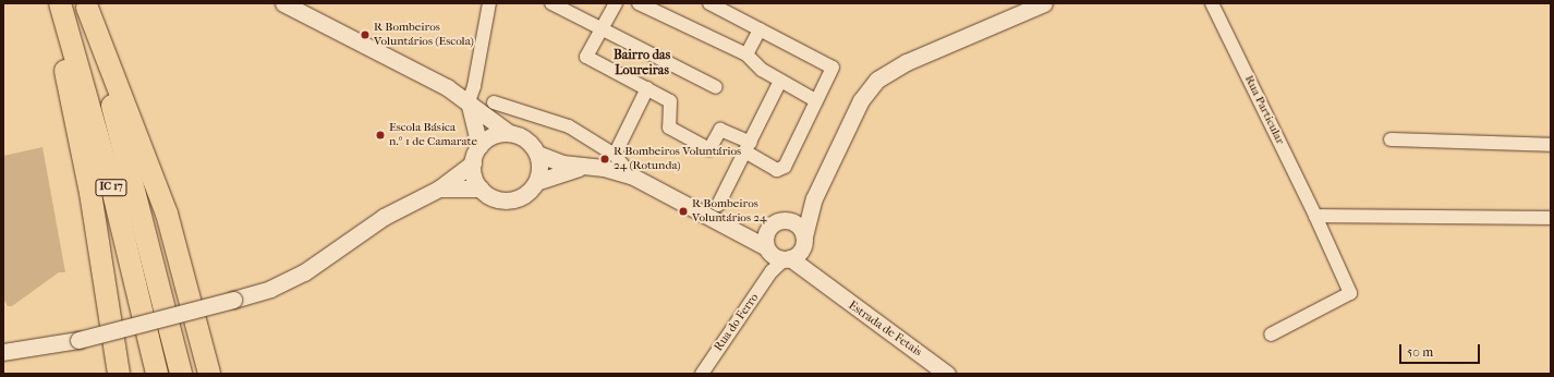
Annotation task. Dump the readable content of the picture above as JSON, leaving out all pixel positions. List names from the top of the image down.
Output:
{
  "streets": {
    "highway": ["IC 17"],
    "street": ["Rua Particular", "Rua do Ferro", "Estrada de Fetais"]
  },
  "crossings": [
    ["Rua do Ferro", "Estrada de Fetais"]
  ],
  "districts": ["Bairro das Loureiras"],
  "places": [
    "R Bombeiros Voluntários (Escola)",
    "Escola Básica n.º 1 de Camarate",
    "R Bombeiros Voluntários 24 (Rotunda)",
    "R Bombeiros Voluntários 24"
  ],
  "scale_bar": "50 m"
}
